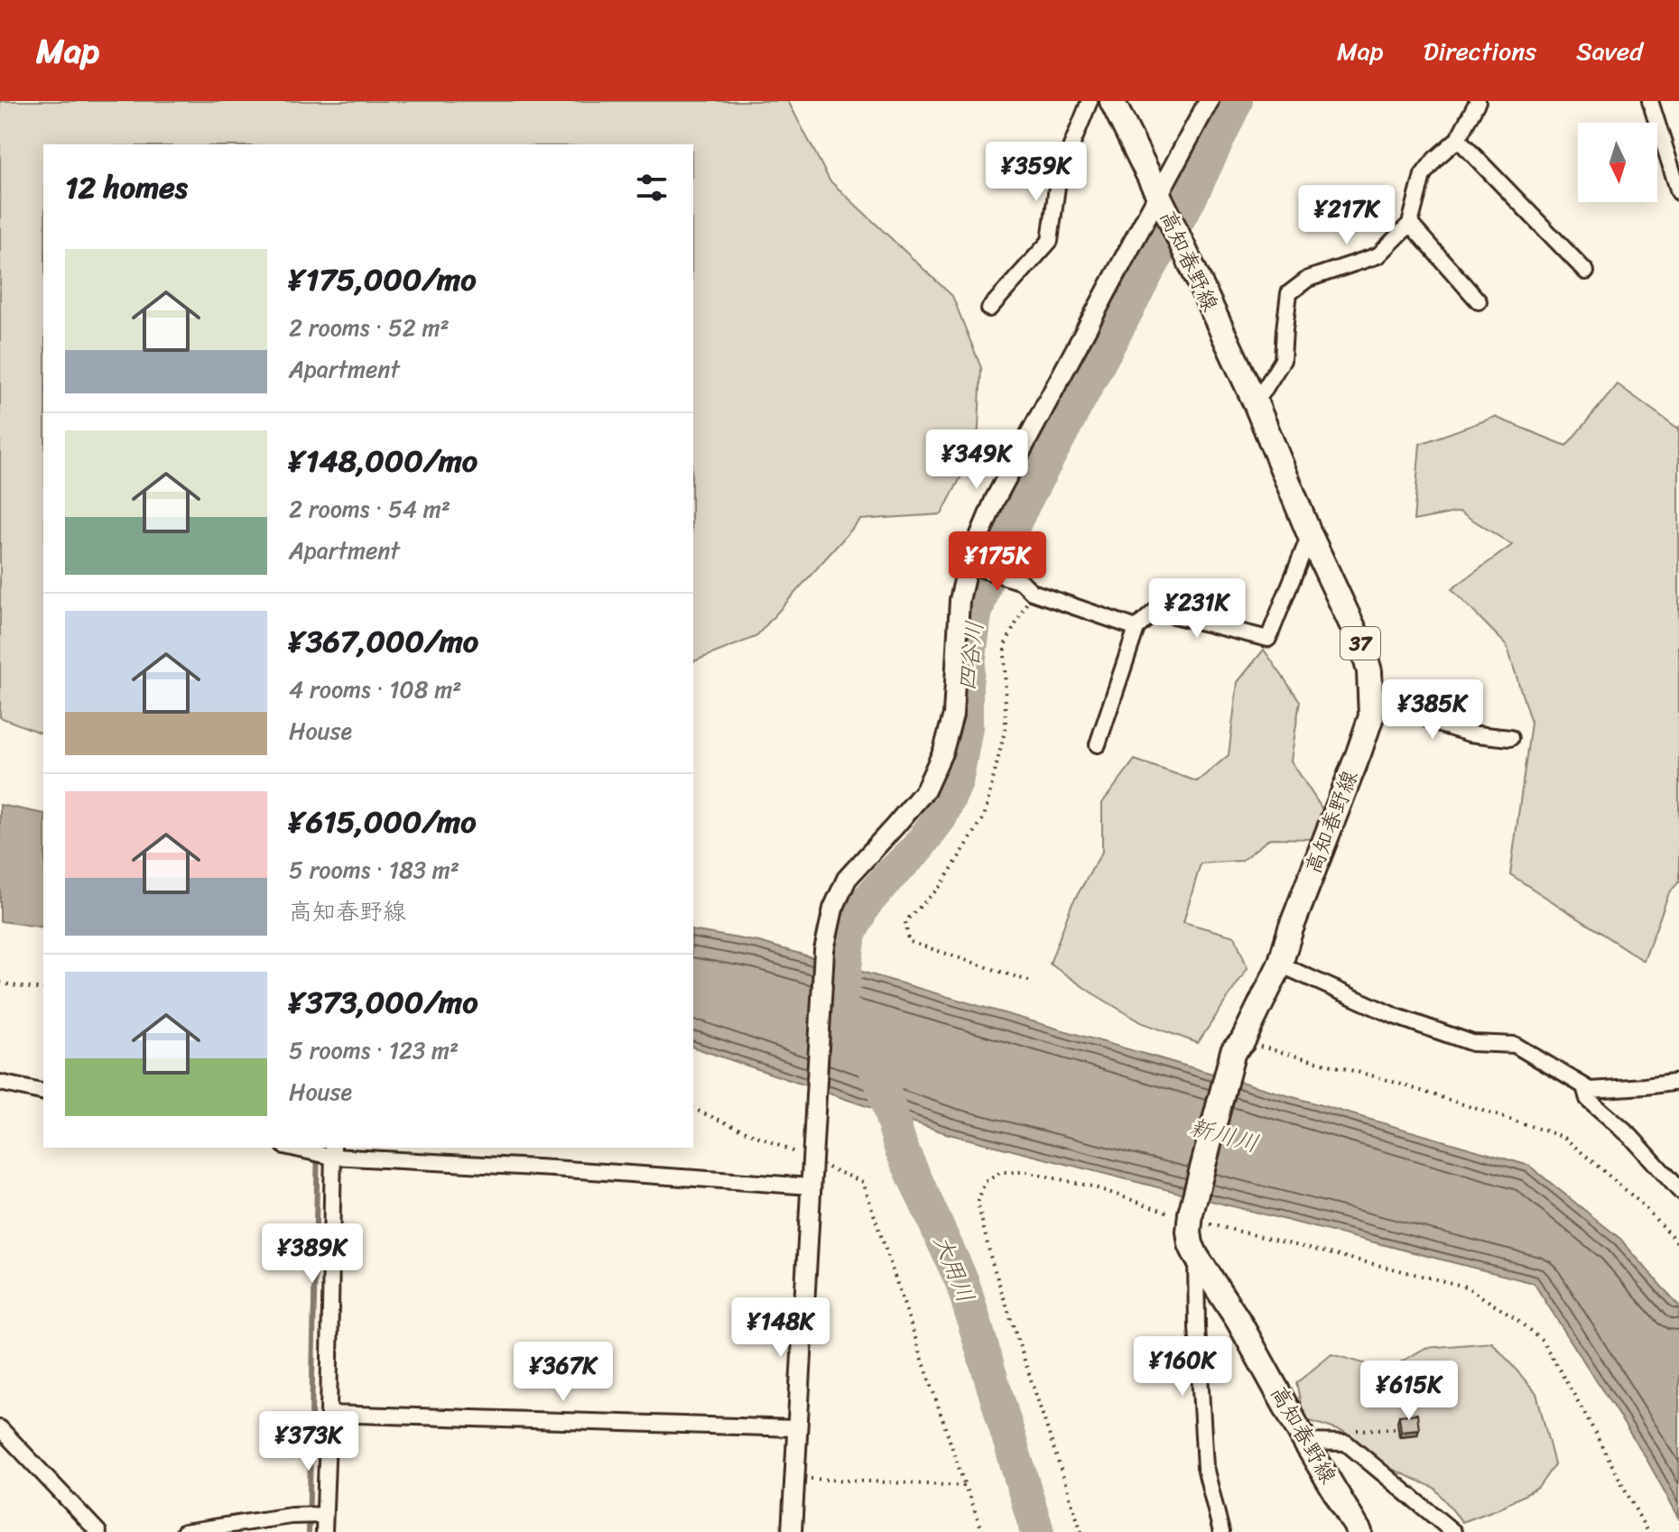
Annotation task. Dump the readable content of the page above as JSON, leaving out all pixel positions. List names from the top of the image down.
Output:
{
  "streets": {
    "main road": ["高知春野線", "37"]
  },
  "water": ["四谷川", "新川川", "大用川"],
  "north": "bottom",
  "page": {
    "header": "Map",
    "nav": ["Map", "Directions", "Saved"],
    "price": [
      "¥359K",
      "¥217K",
      "¥349K",
      "¥175K",
      "¥231K",
      "¥385K",
      "¥389K",
      "¥148K",
      "¥160K",
      "¥367K",
      "¥615K",
      "¥373K"
    ],
    "heading": "12 homes",
    "list": [
      {
        "name": "¥175,000/mo",
        "note": "2 rooms · 52 m² · Apartment"
      },
      {
        "name": "¥148,000/mo",
        "note": "2 rooms · 54 m² · Apartment"
      },
      {
        "name": "¥367,000/mo",
        "note": "4 rooms · 108 m² · House"
      },
      {
        "name": "¥615,000/mo",
        "note": "5 rooms · 183 m² · 高知春野線"
      },
      {
        "name": "¥373,000/mo",
        "note": "5 rooms · 123 m² · House"
      }
    ]
  }
}
